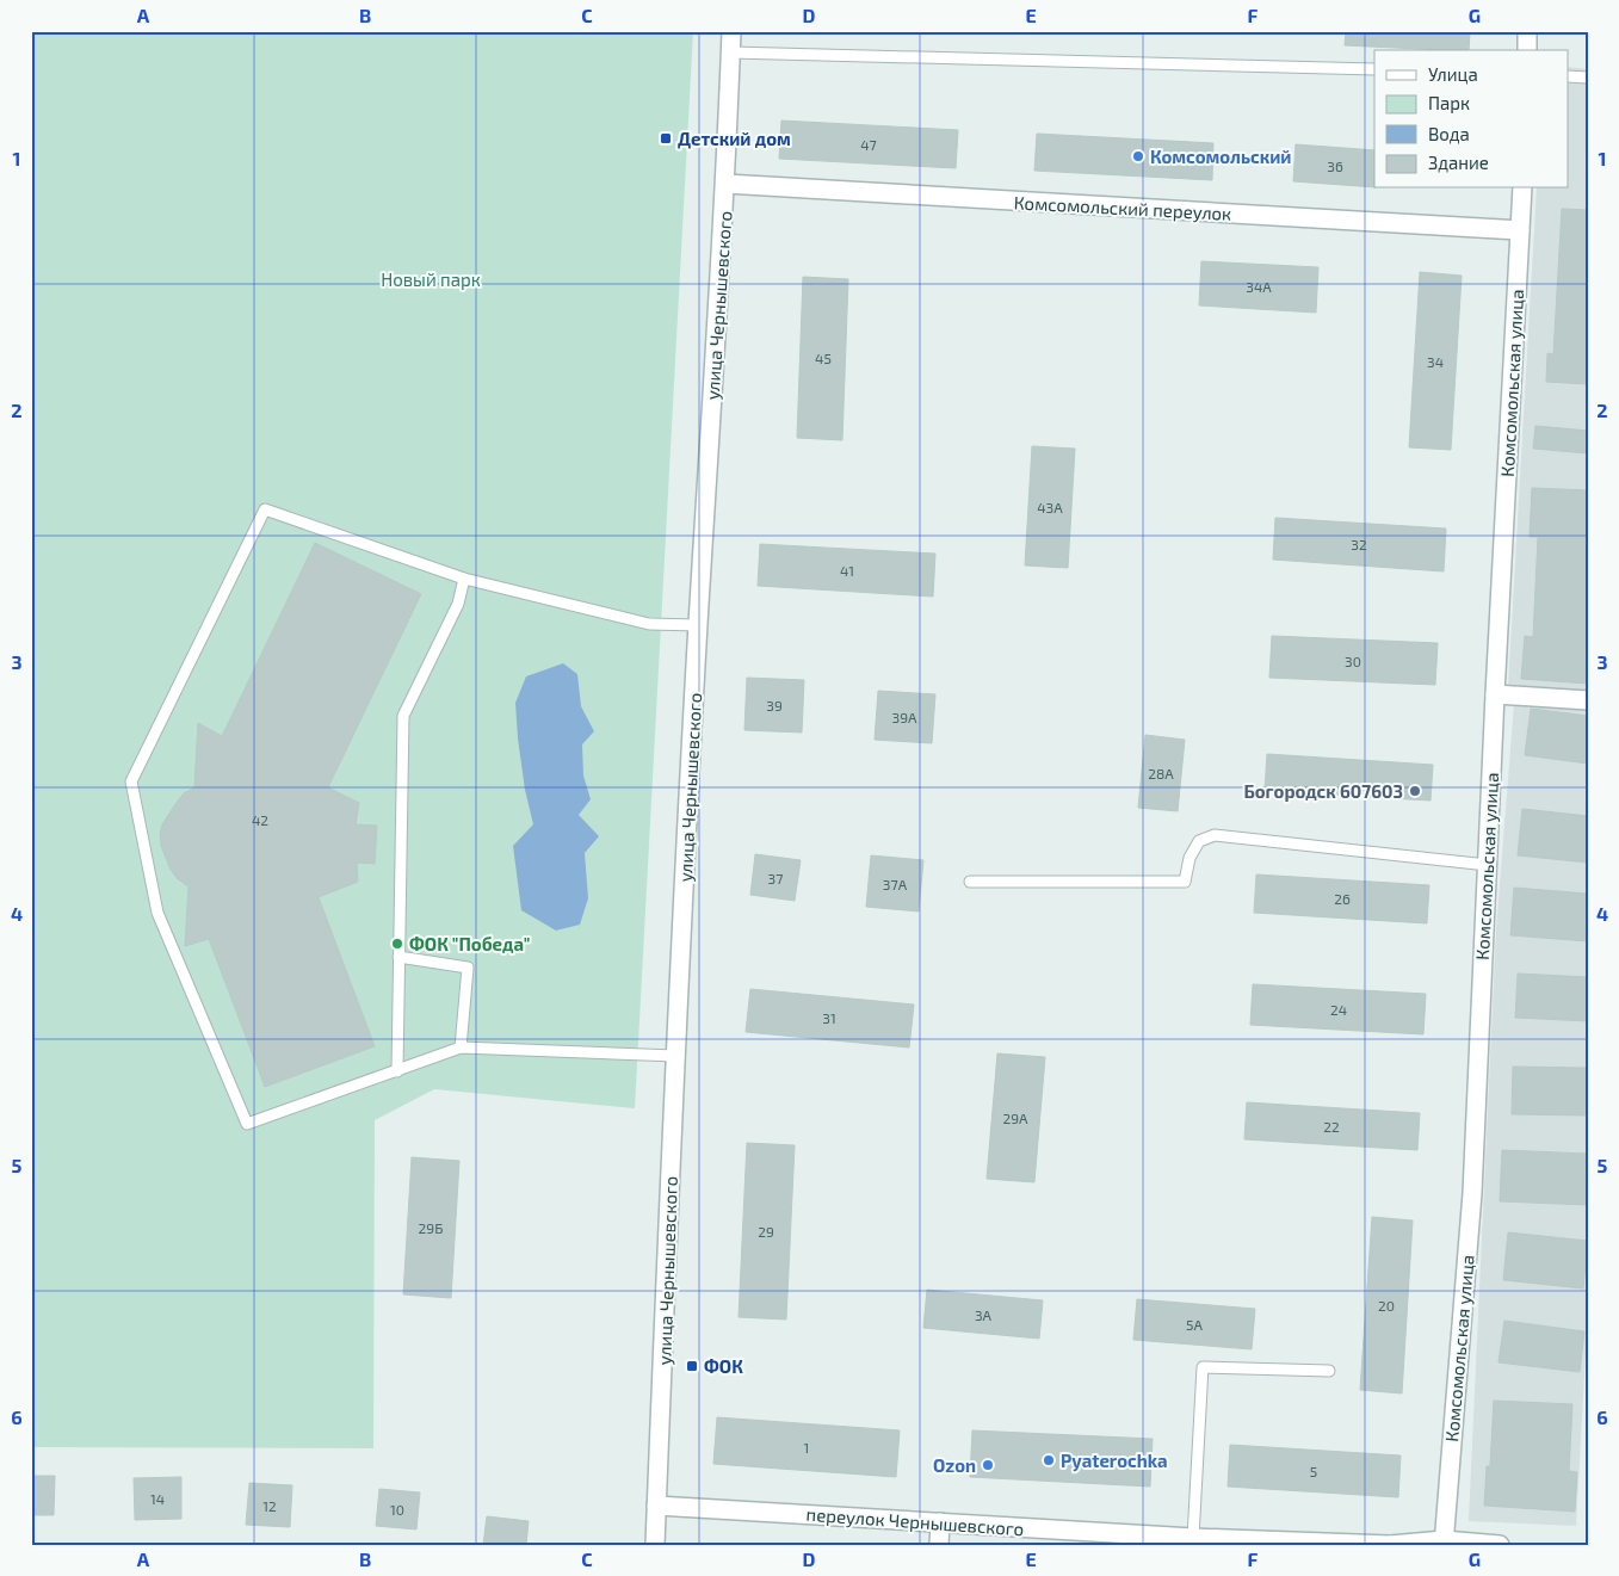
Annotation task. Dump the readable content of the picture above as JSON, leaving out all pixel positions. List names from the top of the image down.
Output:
{
  "streets": {
    "street": [
      "Комсомольский переулок",
      "улица Чернышевского",
      "Комсомольская улица",
      "переулок Чернышевского"
    ]
  },
  "crossings": [
    ["Комсомольский переулок", "улица Чернышевского"],
    ["Комсомольский переулок", "Комсомольская улица"],
    ["улица Чернышевского", "переулок Чернышевского"],
    ["Комсомольская улица", "переулок Чернышевского"]
  ],
  "parks": ["Новый парк"],
  "places": {
    "transit": ["Детский дом", "ФОК"],
    "other": [
      "Комсомольский",
      "Богородск 607603",
      "ФОК \"Победа\"",
      "Pyaterochka",
      "Ozon"
    ]
  },
  "house_numbers": [
    "47",
    "36",
    "34А",
    "45",
    "34",
    "43А",
    "32",
    "41",
    "30",
    "39",
    "39А",
    "28А",
    "42",
    "37",
    "37А",
    "26",
    "24",
    "31",
    "29А",
    "22",
    "29Б",
    "29",
    "20",
    "3А",
    "5А",
    "1",
    "5",
    "14",
    "12",
    "10"
  ],
  "legend": [
    "Улица",
    "Парк",
    "Вода",
    "Здание"
  ],
  "grid": {
    "columns": [
      "A",
      "B",
      "C",
      "D",
      "E",
      "F",
      "G"
    ],
    "rows": [
      "1",
      "2",
      "3",
      "4",
      "5",
      "6"
    ]
  }
}
